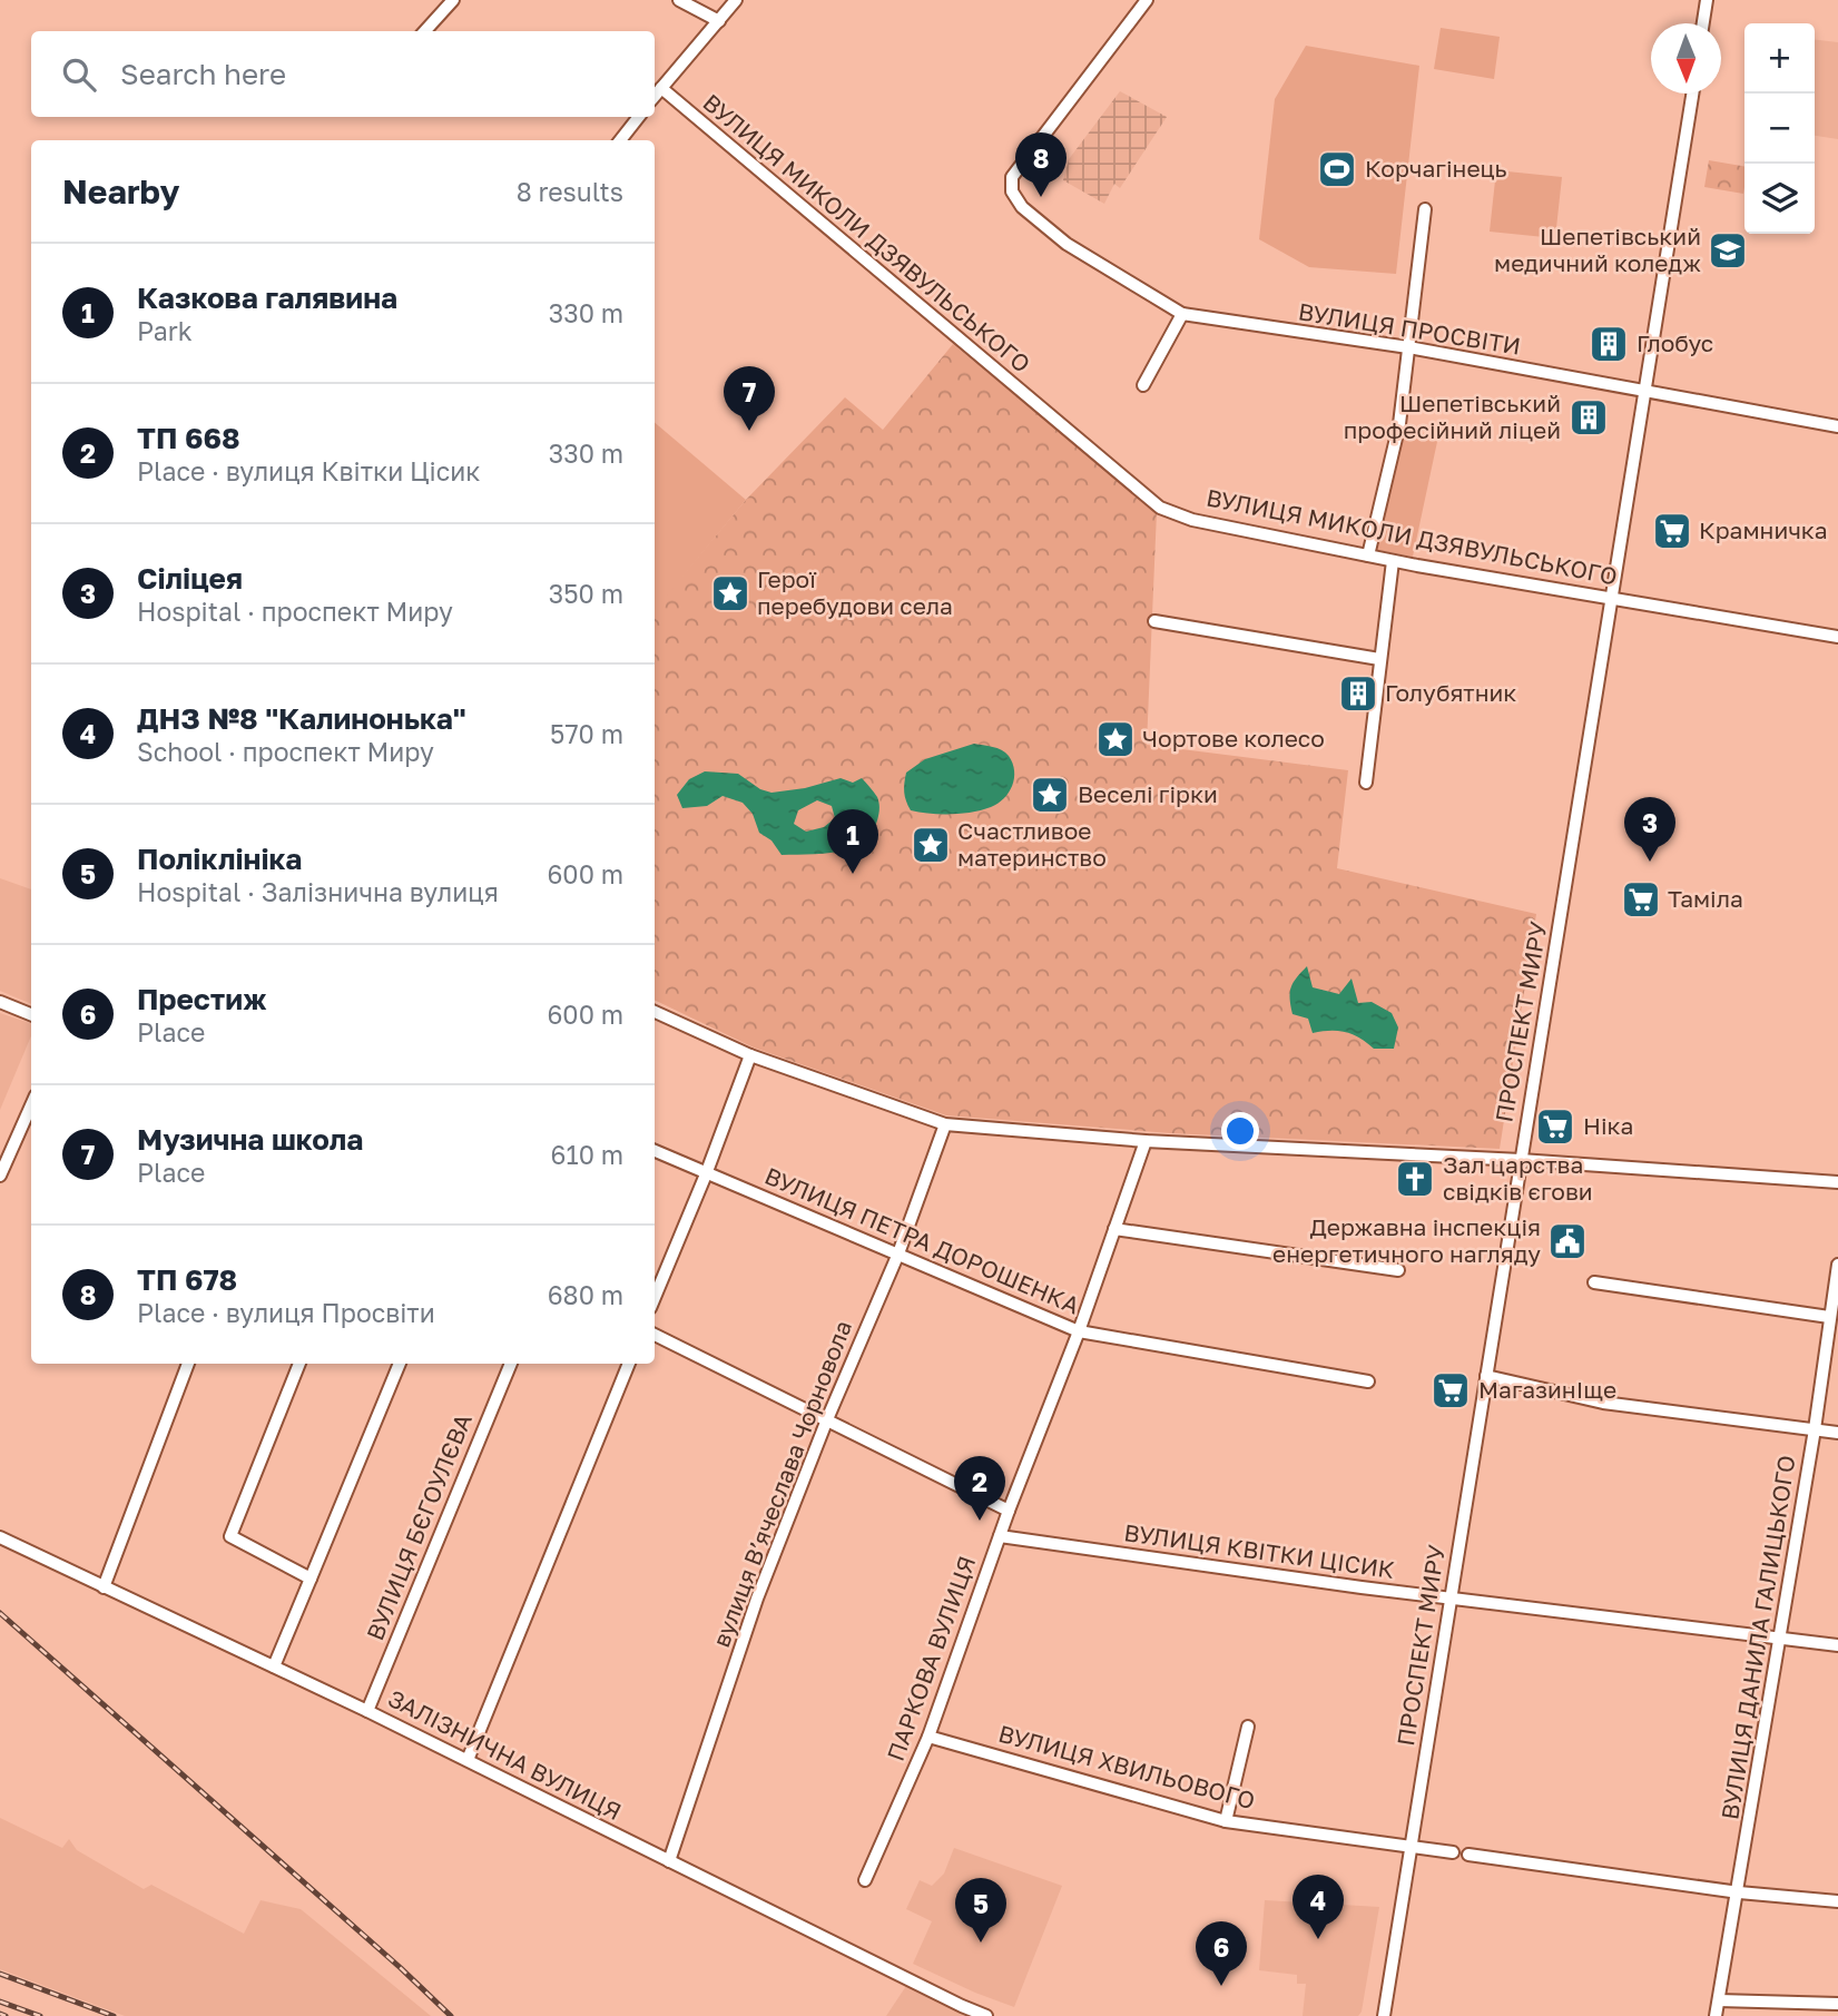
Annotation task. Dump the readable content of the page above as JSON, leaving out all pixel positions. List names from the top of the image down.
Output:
{
  "streets": {
    "street": [
      "ВУЛИЦЯ МИКОЛИ ДЗЯВУЛЬСЬКОГО",
      "ВУЛИЦЯ ПРОСВІТИ",
      "ПРОСПЕКТ МИРУ",
      "ВУЛИЦЯ ПЕТРА ДОРОШЕНКА",
      "вулиця Вʼячеслава Чорновола",
      "ВУЛИЦЯ БЄГОУЛЄВА",
      "ВУЛИЦЯ КВІТКИ ЦІСИК",
      "ВУЛИЦЯ ДАНИЛА ГАЛИЦЬКОГО",
      "ПАРКОВА ВУЛИЦЯ",
      "ЗАЛІЗНИЧНА ВУЛИЦЯ",
      "ВУЛИЦЯ ХВИЛЬОВОГО"
    ]
  },
  "crossings": [
    ["ВУЛИЦЯ МИКОЛИ ДЗЯВУЛЬСЬКОГО", "ПРОСПЕКТ МИРУ"],
    ["ВУЛИЦЯ ПРОСВІТИ", "ПРОСПЕКТ МИРУ"],
    ["ПРОСПЕКТ МИРУ", "ВУЛИЦЯ КВІТКИ ЦІСИК"],
    ["ПРОСПЕКТ МИРУ", "ВУЛИЦЯ ХВИЛЬОВОГО"],
    ["ВУЛИЦЯ ПЕТРА ДОРОШЕНКА", "вулиця Вʼячеслава Чорновола"],
    ["ВУЛИЦЯ ПЕТРА ДОРОШЕНКА", "ПАРКОВА ВУЛИЦЯ"],
    ["вулиця Вʼячеслава Чорновола", "ЗАЛІЗНИЧНА ВУЛИЦЯ"],
    ["ВУЛИЦЯ БЄГОУЛЄВА", "ЗАЛІЗНИЧНА ВУЛИЦЯ"],
    ["ВУЛИЦЯ КВІТКИ ЦІСИК", "ВУЛИЦЯ ДАНИЛА ГАЛИЦЬКОГО"],
    ["ВУЛИЦЯ КВІТКИ ЦІСИК", "ПАРКОВА ВУЛИЦЯ"],
    ["ПАРКОВА ВУЛИЦЯ", "ВУЛИЦЯ ХВИЛЬОВОГО"]
  ],
  "places": {
    "sports": ["Корчагінець"],
    "school or university": ["Шепетівський медичний коледж"],
    "building": ["Глобус", "Шепетівський професійний ліцей", "Голубятник"],
    "supermarket": [
      "Крамничка",
      "Таміла",
      "Ніка",
      "МагазинІще"
    ],
    "place": [
      "Герої перебудови села",
      "Чортове колесо",
      "Веселі гірки",
      "Счастливое материнство"
    ],
    "church": ["Зал царства свідків єгови"],
    "public building": ["Державна інспекція енергетичного нагляду"]
  },
  "north": "bottom",
  "page": {
    "map_buttons": ["+", "−"],
    "search": "Search here",
    "pins": [
      "8",
      "7",
      "3",
      "1",
      "2",
      "4",
      "5",
      "6"
    ],
    "heading": ["Nearby", "8 results"],
    "list": [
      {
        "mark": "1",
        "name": "Казкова галявина",
        "note": "Park",
        "value": "330 m"
      },
      {
        "mark": "2",
        "name": "ТП 668",
        "note": "Place · вулиця Квітки Цісик",
        "value": "330 m"
      },
      {
        "mark": "3",
        "name": "Сіліцея",
        "note": "Hospital · проспект Миру",
        "value": "350 m"
      },
      {
        "mark": "4",
        "name": "ДНЗ №8 \"Калинонька\"",
        "note": "School · проспект Миру",
        "value": "570 m"
      },
      {
        "mark": "5",
        "name": "Поліклініка",
        "note": "Hospital · Залізнична вулиця",
        "value": "600 m"
      },
      {
        "mark": "6",
        "name": "Престиж",
        "note": "Place",
        "value": "600 m"
      },
      {
        "mark": "7",
        "name": "Музична школа",
        "note": "Place",
        "value": "610 m"
      },
      {
        "mark": "8",
        "name": "ТП 678",
        "note": "Place · вулиця Просвіти",
        "value": "680 m"
      }
    ]
  }
}
